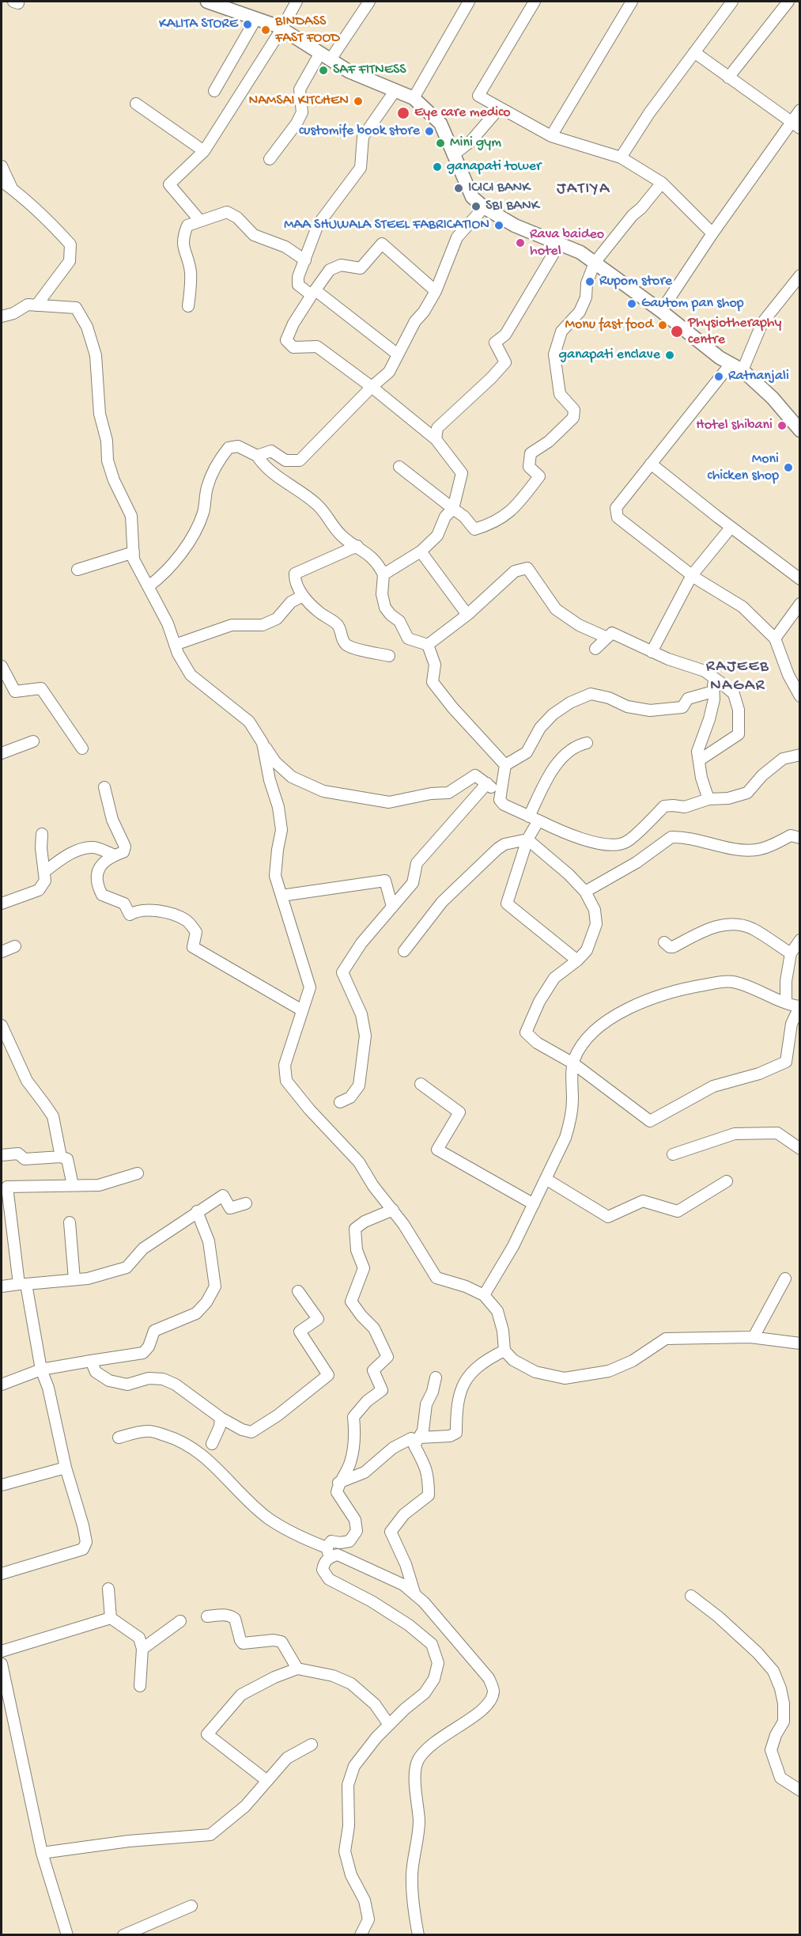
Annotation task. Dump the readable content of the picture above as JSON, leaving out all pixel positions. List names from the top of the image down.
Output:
{
  "districts": ["JATIYA", "RAJEEB NAGAR"],
  "places": [
    "KALITA STORE",
    "BINDASS FAST FOOD",
    "SAF FITNESS",
    "NAMSAI KITCHEN",
    "Eye care medico",
    "customife book store",
    "Mini gym",
    "ganapati tower",
    "ICICI BANK",
    "SBI BANK",
    "MAA SHUWALA STEEL FABRICATION",
    "Rava baideo hotel",
    "Rupom store",
    "Gautom pan shop",
    "Monu fast food",
    "Physiotheraphy centre",
    "ganapati enclave",
    "Ratnanjali",
    "Hotel shibani",
    "Moni chicken shop"
  ]
}
